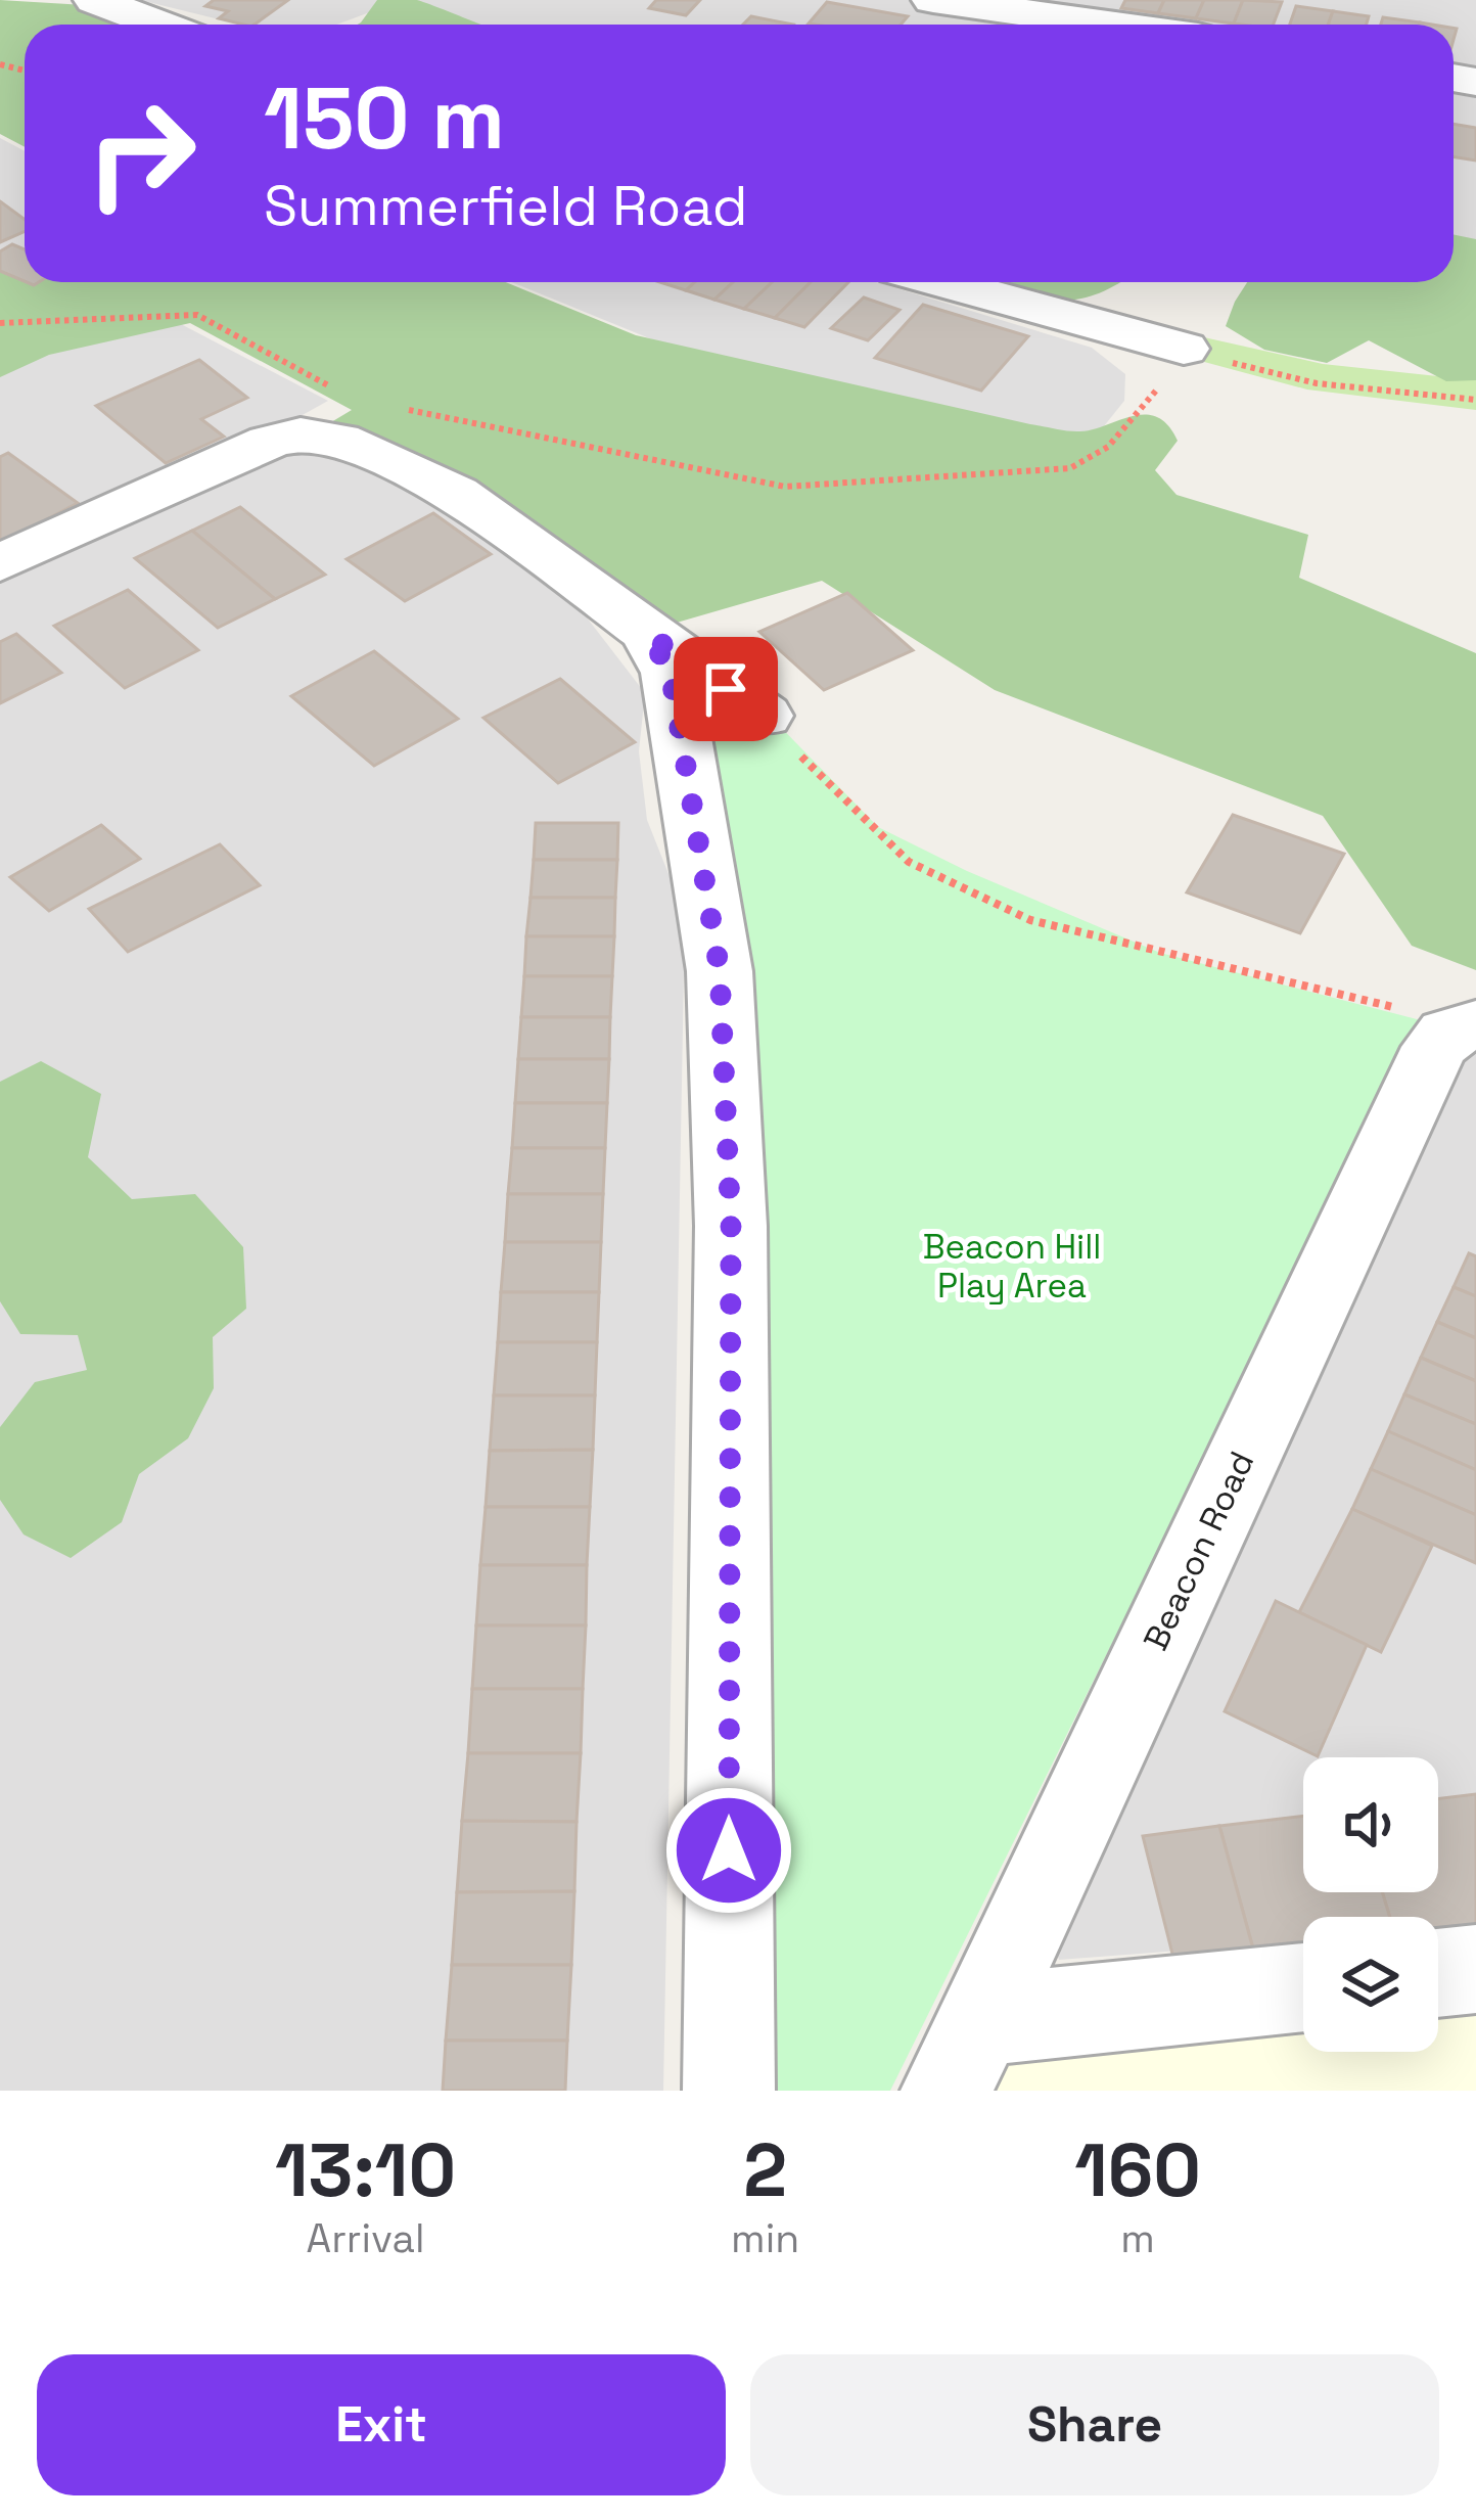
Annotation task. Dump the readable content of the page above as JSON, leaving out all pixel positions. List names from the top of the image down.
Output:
{
  "streets": {
    "street": ["Beacon Road"]
  },
  "parks": ["Beacon Hill Play Area"],
  "page": {
    "turn": ["150 m", "Summerfield Road"],
    "eta": [
      "13:10",
      "Arrival",
      "2",
      "min",
      "160",
      "m"
    ],
    "buttons": ["Exit", "Share"]
  }
}
